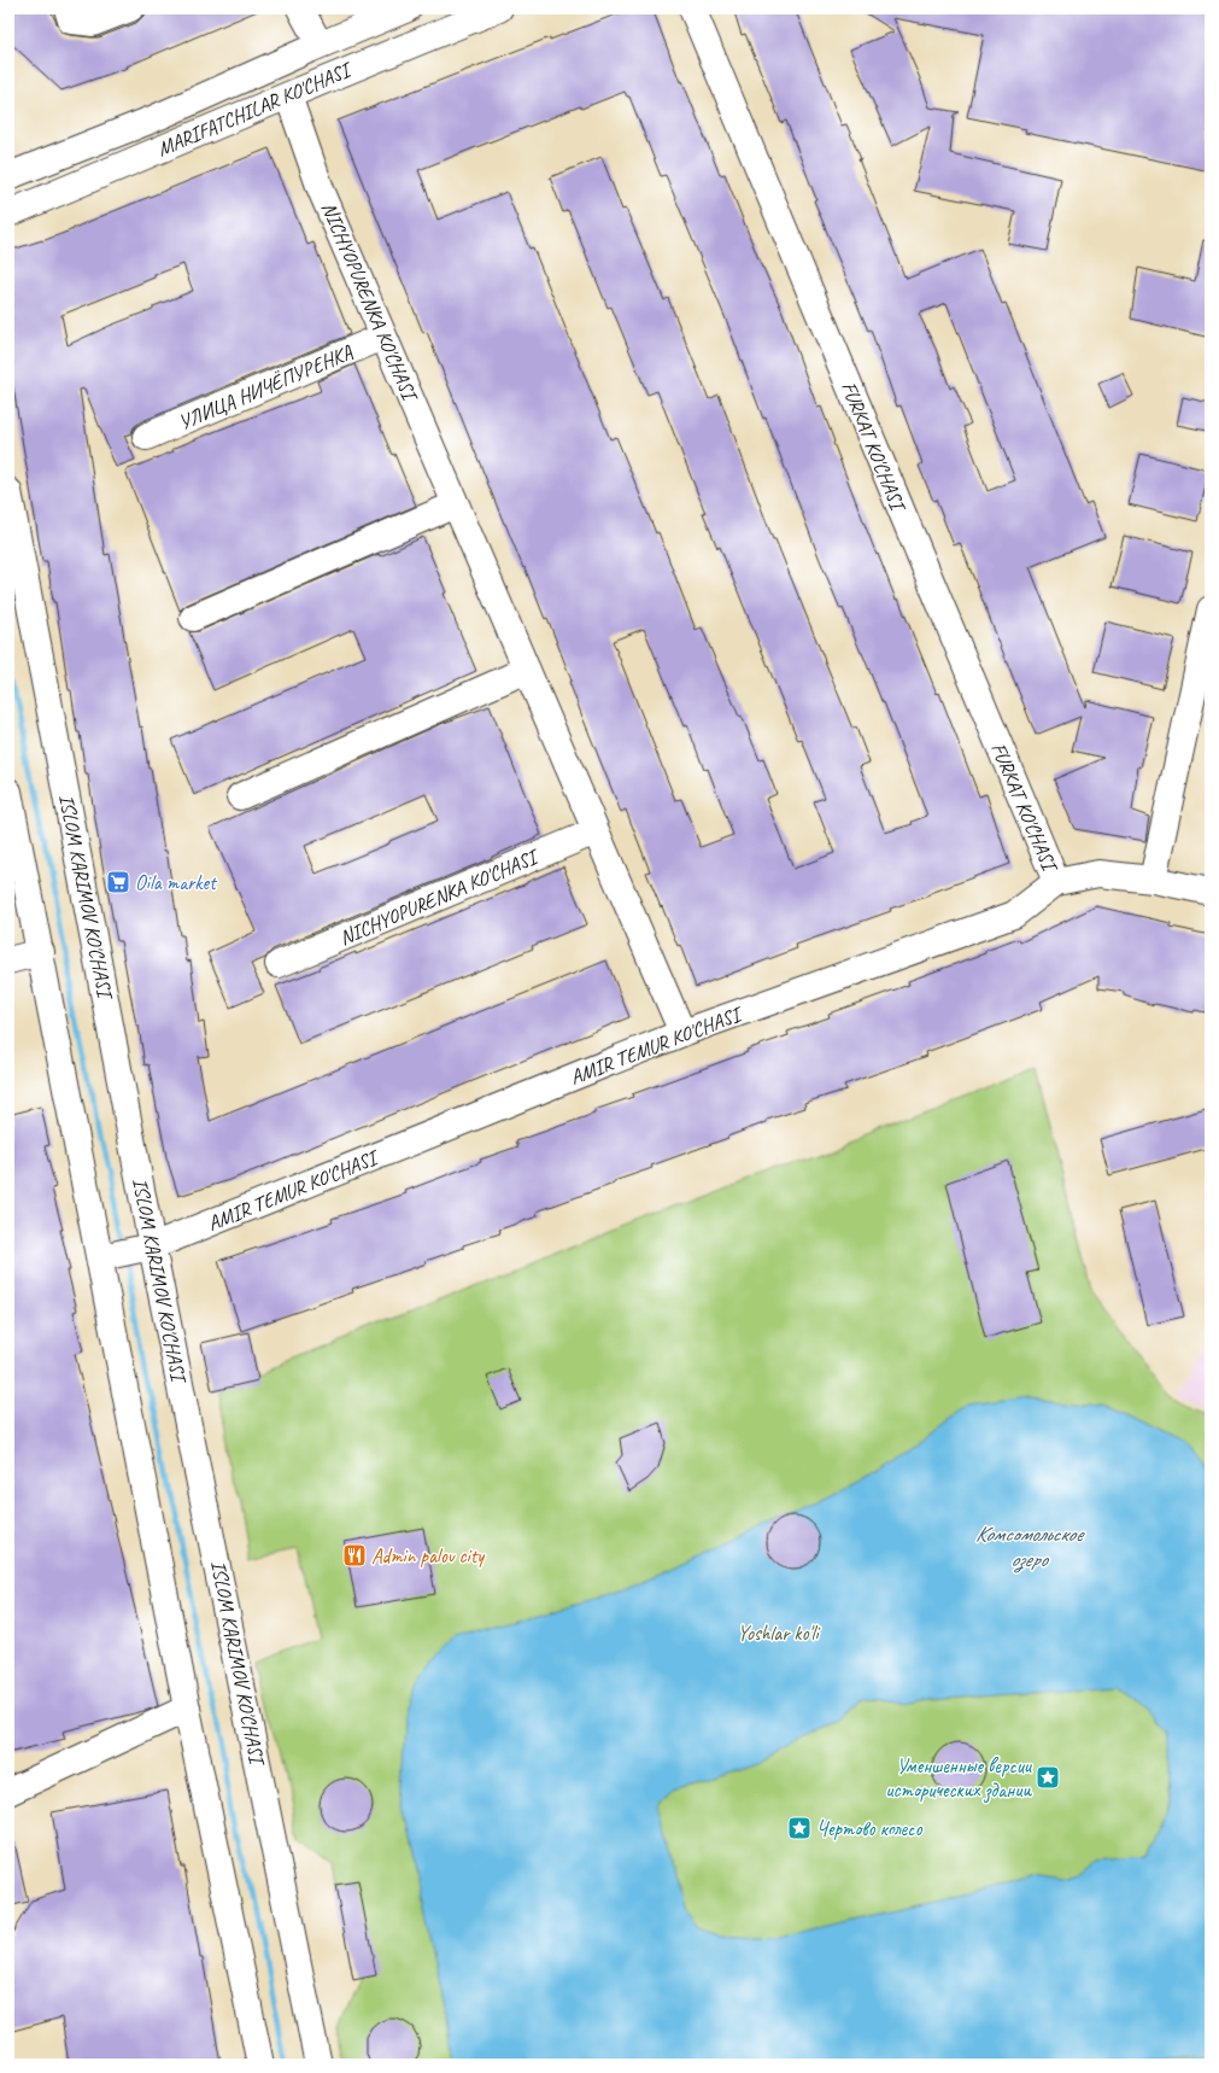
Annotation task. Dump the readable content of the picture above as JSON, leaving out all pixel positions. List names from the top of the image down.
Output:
{
  "streets": {
    "street": [
      "MARIFATCHILAR KO'CHASI",
      "NICHYOPURENKA KO'CHASI",
      "УЛИЦА НИЧЁПУРЕНКА",
      "FURKAT KO'CHASI",
      "ISLOM KARIMOV KO'CHASI",
      "AMIR TEMUR KO'CHASI"
    ]
  },
  "crossings": [
    ["MARIFATCHILAR KO'CHASI", "NICHYOPURENKA KO'CHASI"],
    ["NICHYOPURENKA KO'CHASI", "УЛИЦА НИЧЁПУРЕНКА"],
    ["NICHYOPURENKA KO'CHASI", "AMIR TEMUR KO'CHASI"],
    ["FURKAT KO'CHASI", "AMIR TEMUR KO'CHASI"],
    ["ISLOM KARIMOV KO'CHASI", "AMIR TEMUR KO'CHASI"]
  ],
  "water": ["Комсомольское озеро"],
  "parks": ["Yoshlar ko'li"],
  "places": {
    "supermarket": ["Oila market"],
    "restaurant": ["Admin palov city"],
    "place": ["Уменшенные версии исторических здании", "Чертово колесо"]
  }
}
